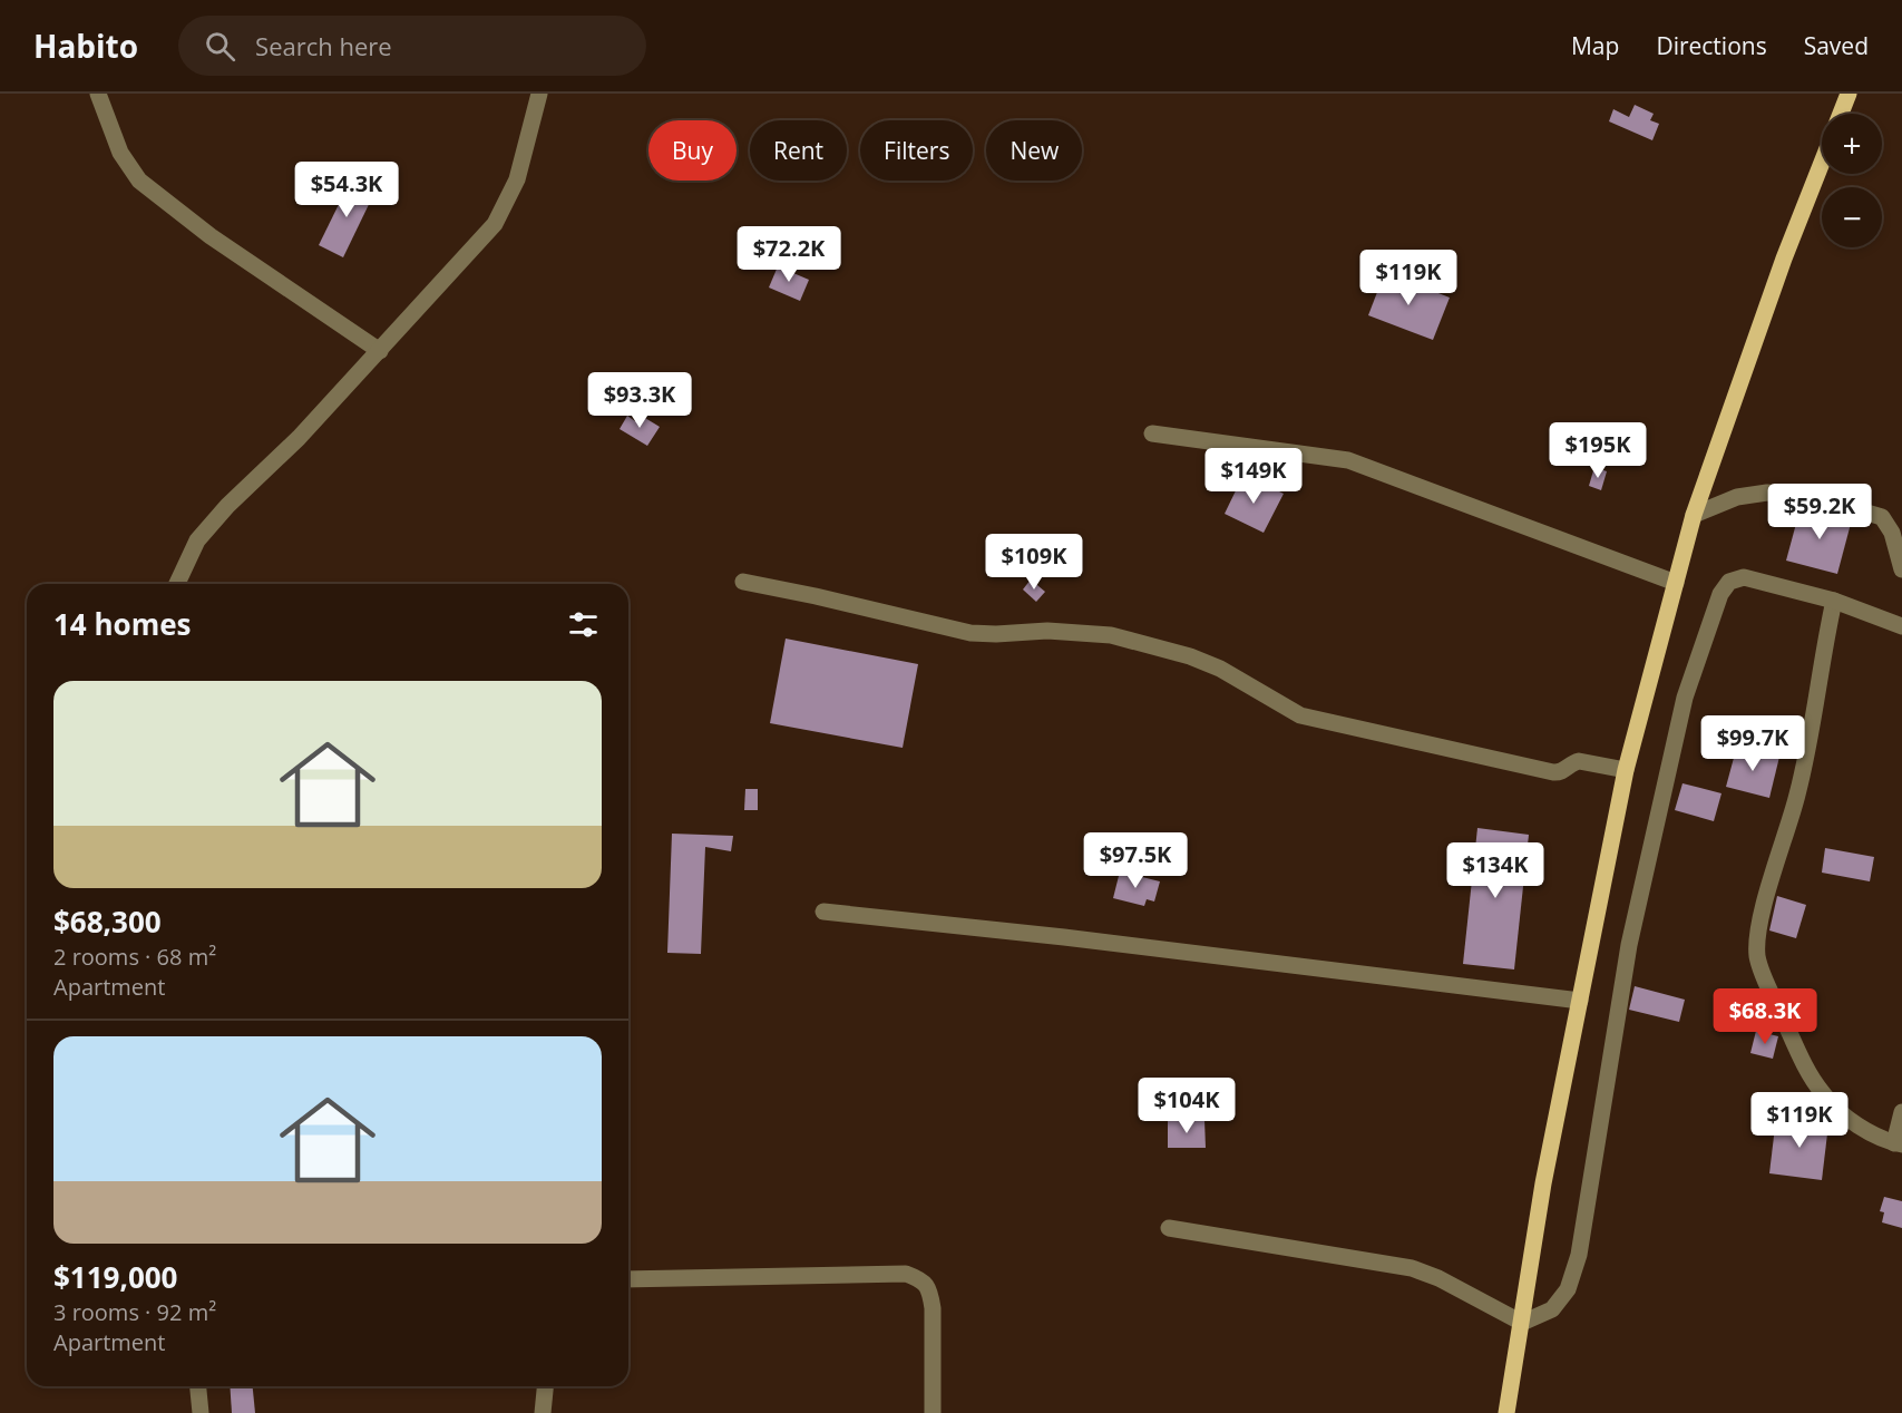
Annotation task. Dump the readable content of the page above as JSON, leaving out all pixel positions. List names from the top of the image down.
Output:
{
  "page": {
    "header": "Habito",
    "search": "Search here",
    "nav": ["Map", "Directions", "Saved"],
    "map_buttons": ["+", "−"],
    "chip": [
      "Buy",
      "Rent",
      "Filters",
      "New"
    ],
    "price": [
      "$54.3K",
      "$72.2K",
      "$119K",
      "$93.3K",
      "$195K",
      "$149K",
      "$59.2K",
      "$109K",
      "$99.7K",
      "$97.5K",
      "$134K",
      "$68.3K",
      "$104K",
      "$119K"
    ],
    "heading": "14 homes",
    "list": [
      {
        "name": "$68,300",
        "note": "2 rooms · 68 m² · Apartment"
      },
      {
        "name": "$119,000",
        "note": "3 rooms · 92 m² · Apartment"
      }
    ]
  }
}
